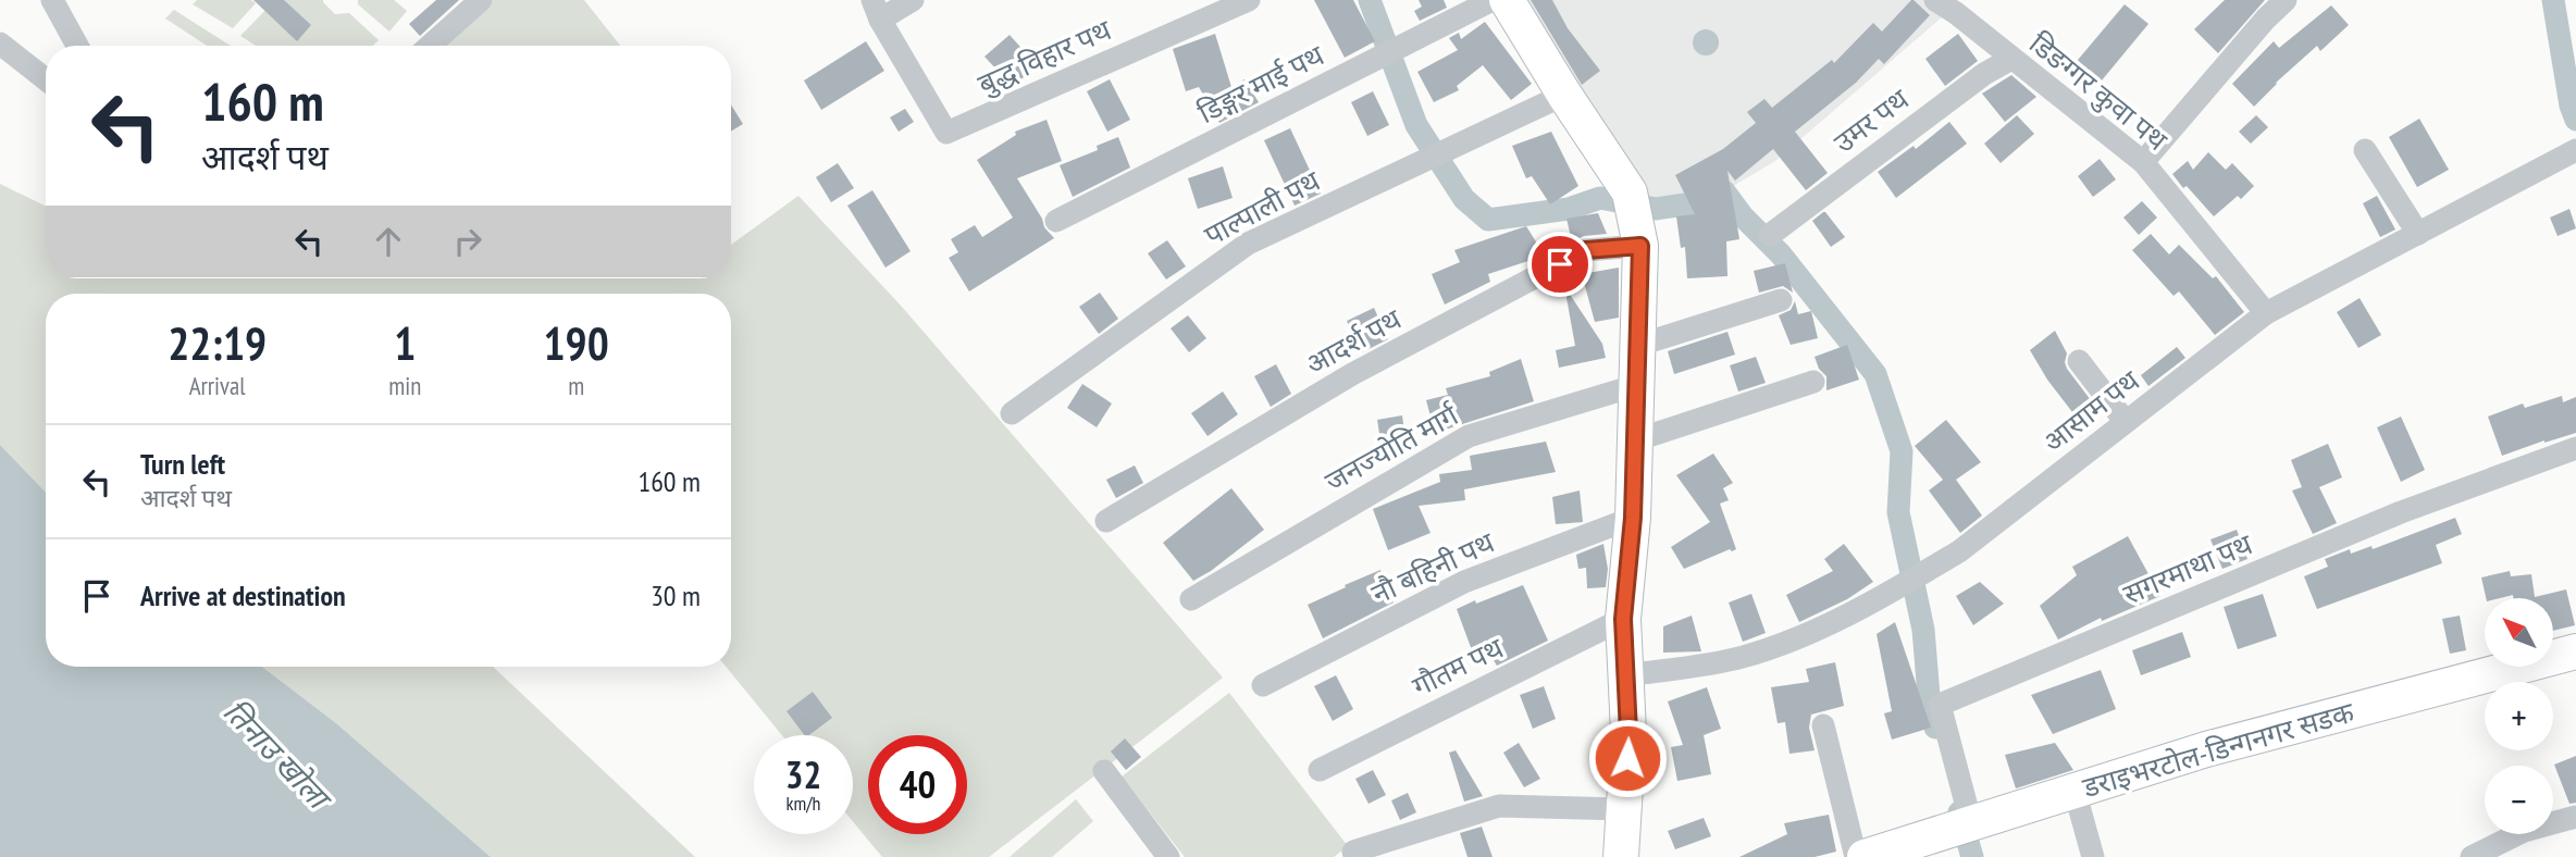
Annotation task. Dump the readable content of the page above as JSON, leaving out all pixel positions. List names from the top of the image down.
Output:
{
  "streets": {
    "street": [
      "बुद्ध विहार पथ",
      "डिङ्गर माई पथ",
      "डिङग्गर कुवा पथ",
      "उमर पथ",
      "पाल्पाली पथ",
      "आदर्श पथ",
      "आसाम पथ",
      "जनज्योति मार्ग",
      "नौ बहिनी पथ",
      "सगरमाथा पथ",
      "गौतम पथ",
      "डराइभरटोल-डिन्गनगर सडक"
    ]
  },
  "crossings": [
    ["डिङग्गर कुवा पथ", "उमर पथ"],
    ["डिङग्गर कुवा पथ", "आसाम पथ"],
    ["सगरमाथा पथ", "डराइभरटोल-डिन्गनगर सडक"]
  ],
  "water": ["तिनाउ खोला"],
  "north": "top left",
  "page": {
    "turn": ["160 m", "आदर्श पथ"],
    "eta": [
      "22:19",
      "Arrival",
      "1",
      "min",
      "190",
      "m"
    ],
    "list": [
      {
        "name": "Turn left",
        "note": "आदर्श पथ",
        "value": "160 m"
      },
      {
        "name": "Arrive at destination",
        "value": "30 m"
      }
    ],
    "map_buttons": ["+", "−"],
    "speed": "32 km/h",
    "limit": "40"
  }
}
